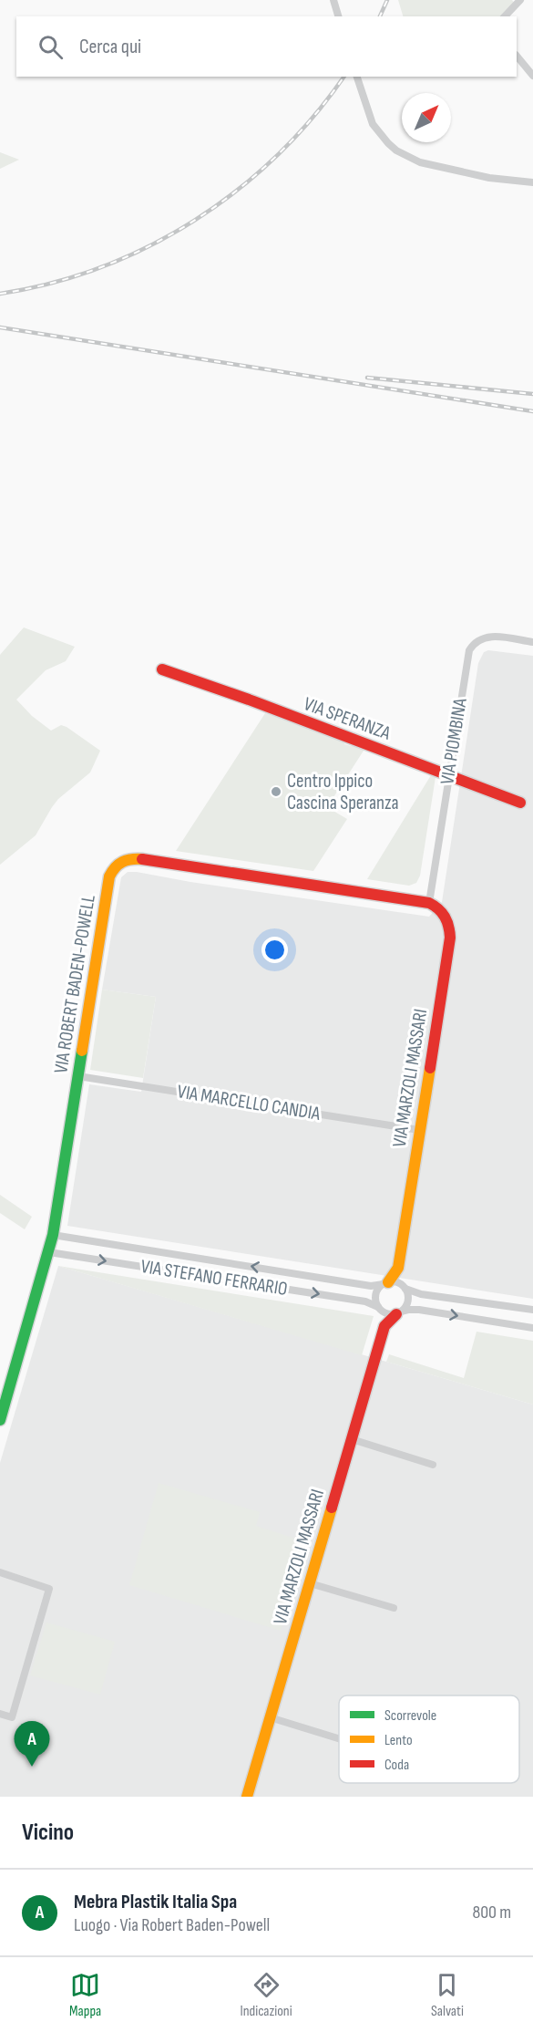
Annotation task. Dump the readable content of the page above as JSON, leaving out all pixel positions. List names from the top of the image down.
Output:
{
  "streets": {
    "street": [
      "VIA SPERANZA",
      "VIA PIOMBINA",
      "VIA ROBERT BADEN-POWELL",
      "VIA MARZOLI MASSARI",
      "VIA MARCELLO CANDIA",
      "VIA STEFANO FERRARIO"
    ]
  },
  "crossings": [
    ["VIA SPERANZA", "VIA PIOMBINA"],
    ["VIA PIOMBINA", "VIA ROBERT BADEN-POWELL"],
    ["VIA PIOMBINA", "VIA MARZOLI MASSARI"],
    ["VIA ROBERT BADEN-POWELL", "VIA MARZOLI MASSARI"],
    ["VIA ROBERT BADEN-POWELL", "VIA MARCELLO CANDIA"],
    ["VIA ROBERT BADEN-POWELL", "VIA STEFANO FERRARIO"],
    ["VIA MARZOLI MASSARI", "VIA MARCELLO CANDIA"],
    ["VIA MARZOLI MASSARI", "VIA STEFANO FERRARIO"]
  ],
  "places": ["Centro Ippico Cascina Speranza"],
  "legend": ["Scorrevole", "Lento", "Coda"],
  "north": "top right",
  "page": {
    "search": "Cerca qui",
    "pins": "A",
    "heading": "Vicino",
    "list": [
      {
        "mark": "A",
        "name": "Mebra Plastik Italia Spa",
        "note": "Luogo · Via Robert Baden-Powell",
        "value": "800 m"
      }
    ],
    "nav": ["Mappa", "Indicazioni", "Salvati"]
  }
}
